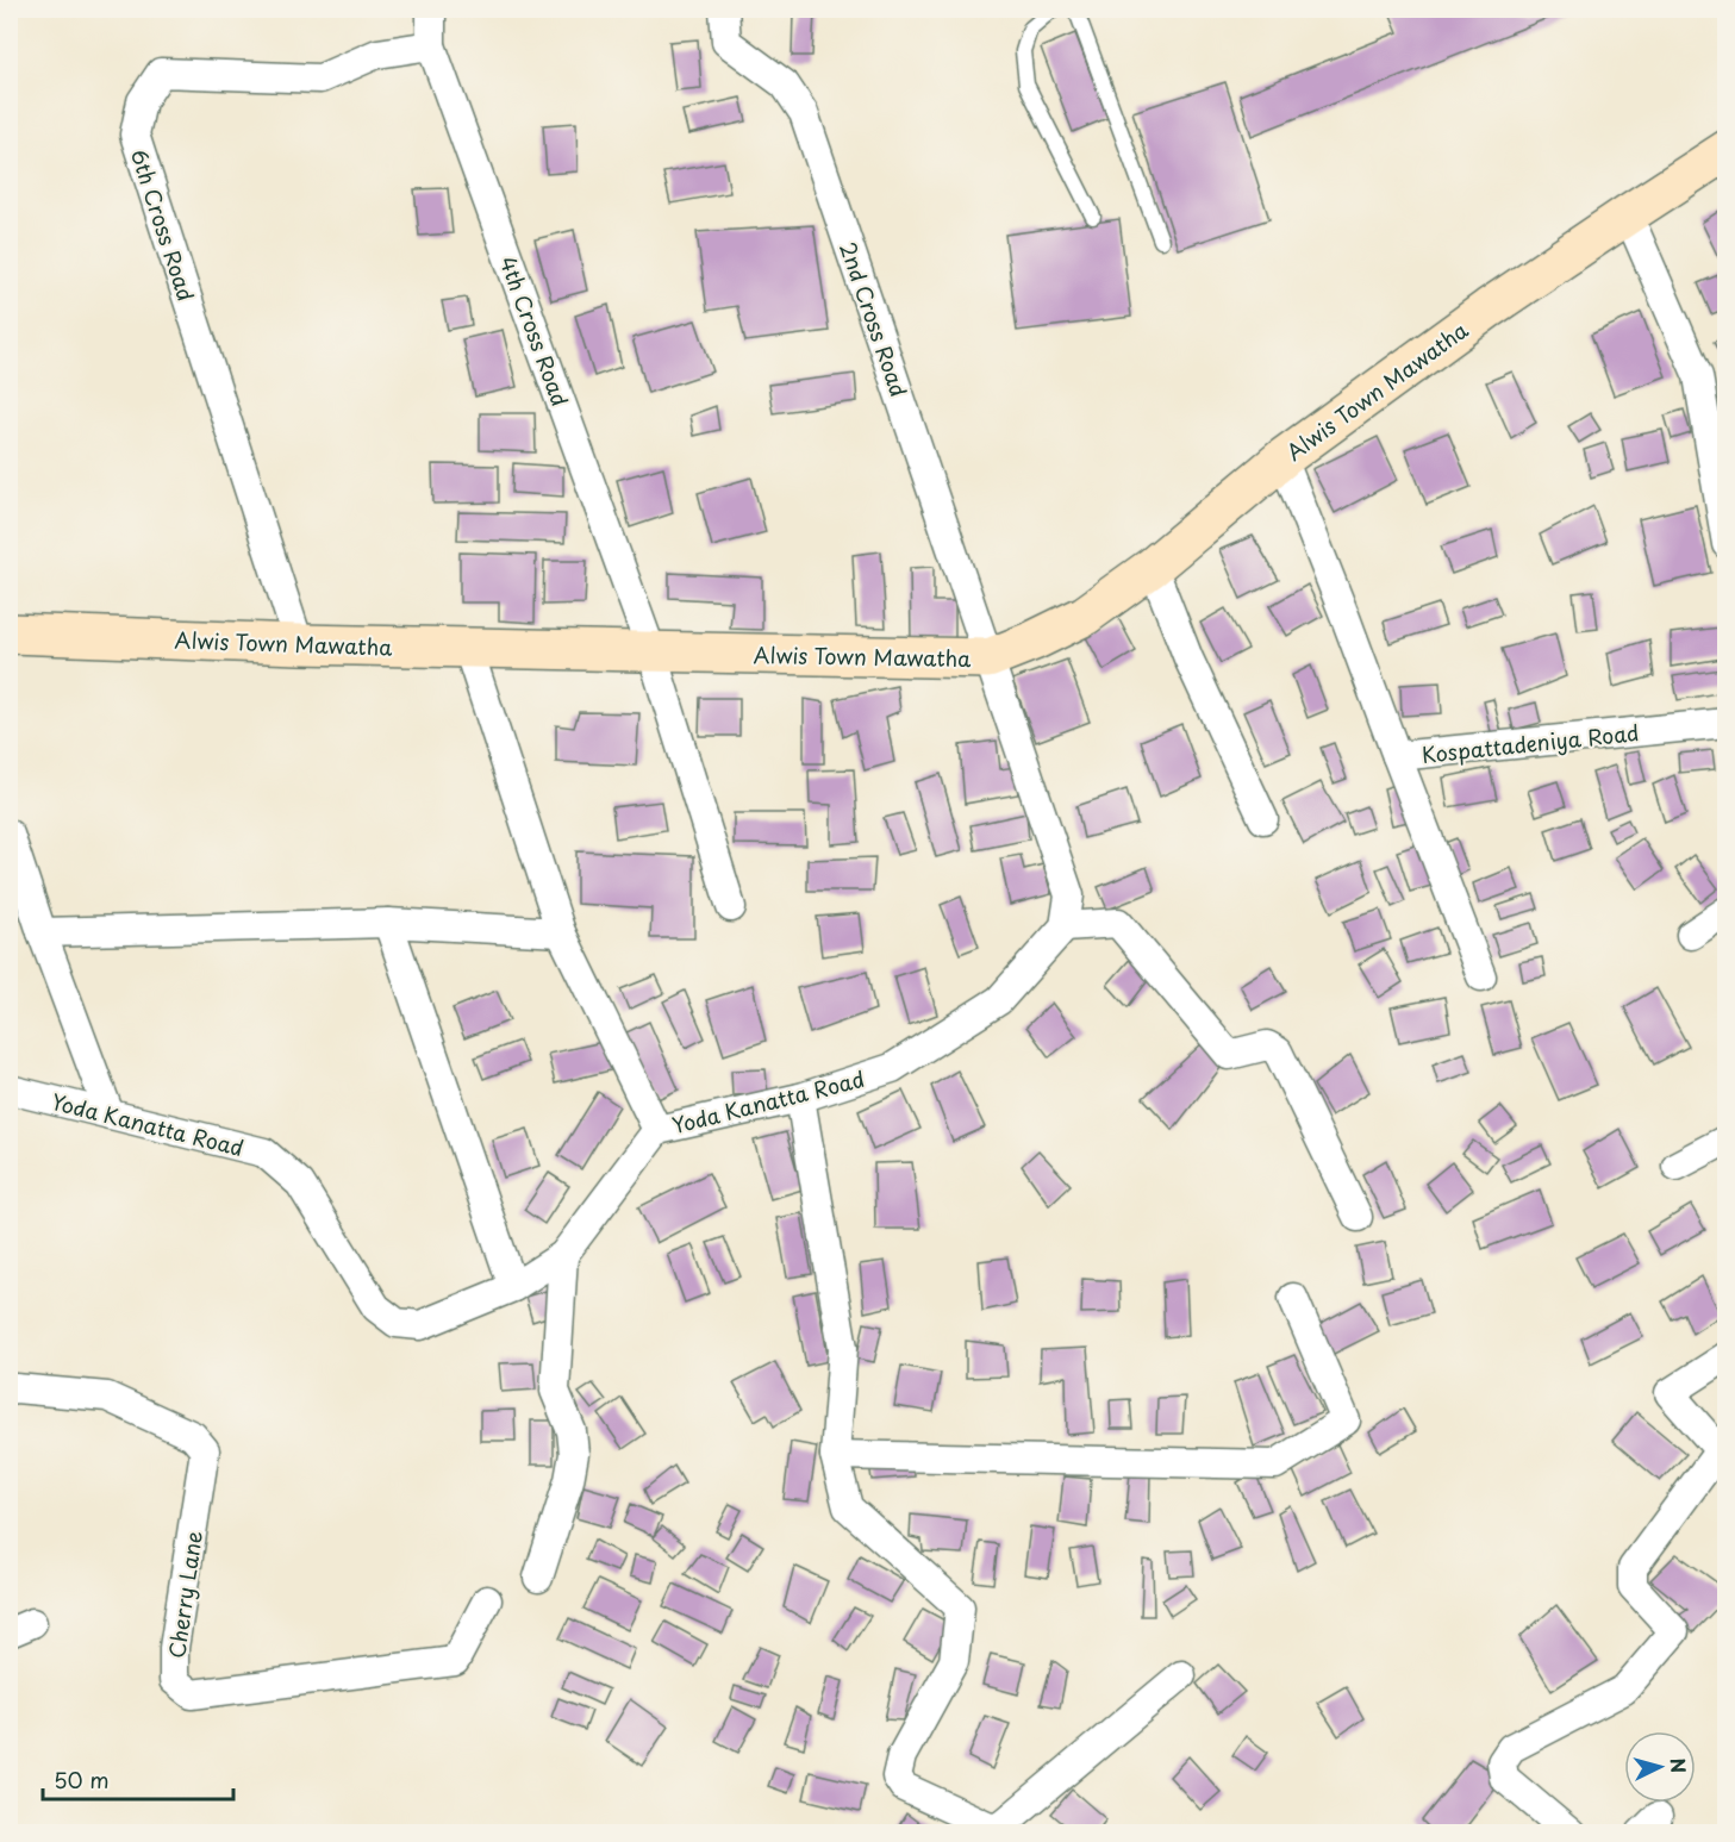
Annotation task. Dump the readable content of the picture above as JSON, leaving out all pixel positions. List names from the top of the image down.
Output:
{
  "streets": {
    "street": [
      "6th Cross Road",
      "2nd Cross Road",
      "4th Cross Road",
      "Alwis Town Mawatha",
      "Kospattadeniya Road",
      "Yoda Kanatta Road",
      "Cherry Lane"
    ]
  },
  "crossings": [
    ["6th Cross Road", "4th Cross Road"],
    ["6th Cross Road", "Alwis Town Mawatha"],
    ["2nd Cross Road", "Alwis Town Mawatha"],
    ["4th Cross Road", "Alwis Town Mawatha"],
    ["Alwis Town Mawatha", "Kospattadeniya Road"]
  ],
  "scale_bar": "50 m",
  "north": "right"
}
